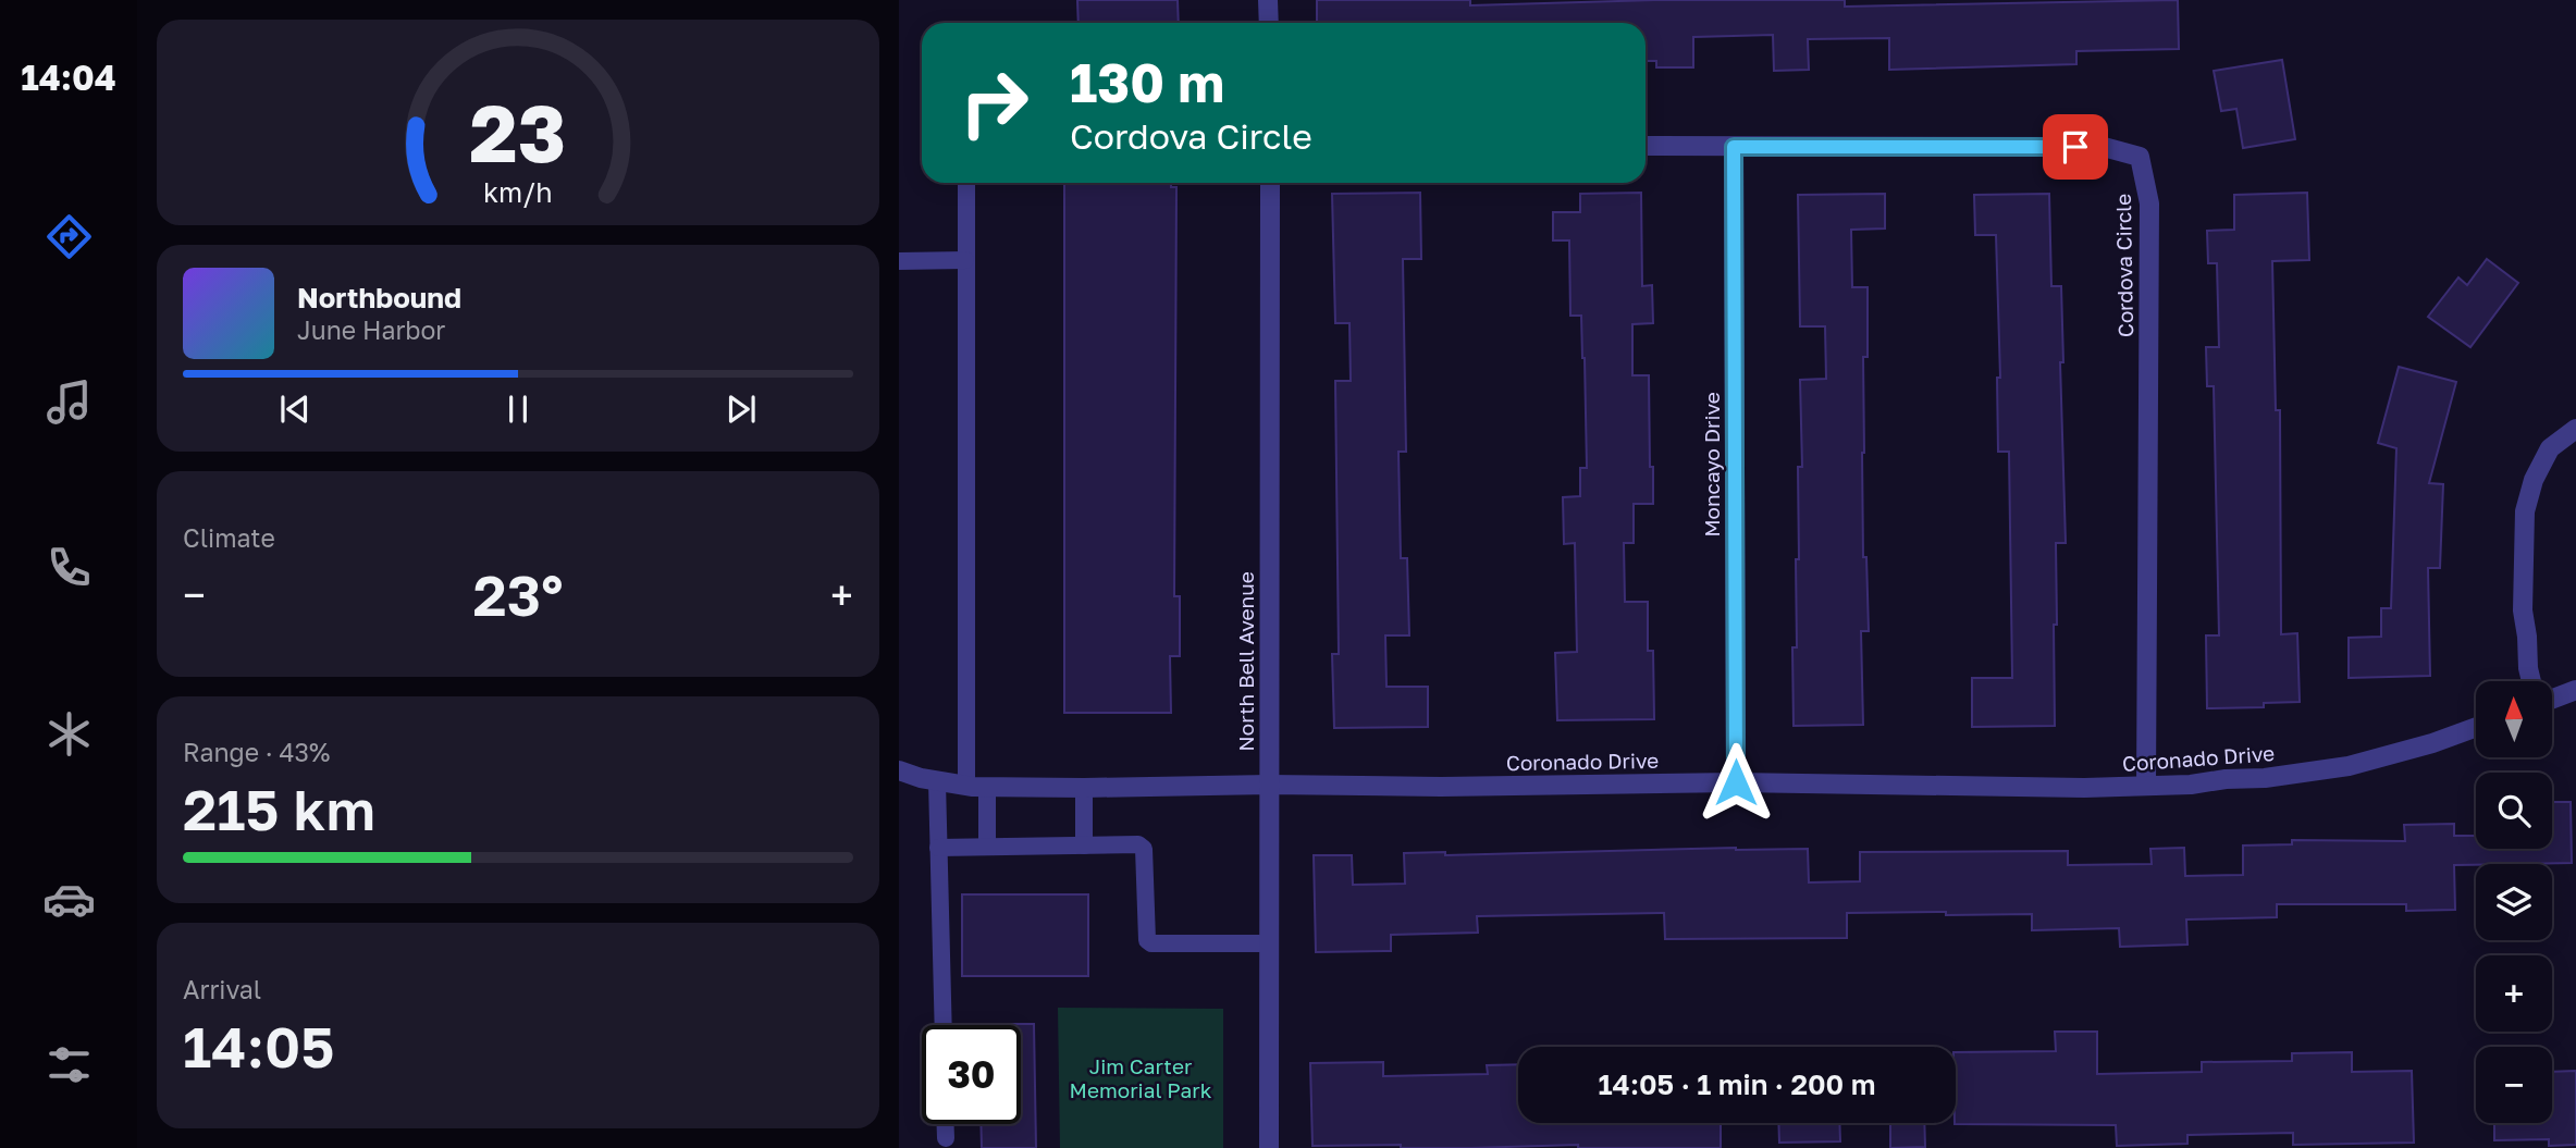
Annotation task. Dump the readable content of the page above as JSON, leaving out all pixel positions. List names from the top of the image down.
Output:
{
  "streets": {
    "street": [
      "Cordova Circle",
      "Moncayo Drive",
      "North Bell Avenue",
      "Coronado Drive"
    ]
  },
  "crossings": [
    ["Cordova Circle", "Moncayo Drive"],
    ["Cordova Circle", "Coronado Drive"],
    ["Moncayo Drive", "Coronado Drive"],
    ["North Bell Avenue", "Coronado Drive"]
  ],
  "parks": ["Jim Carter Memorial Park"],
  "north": "top",
  "page": {
    "tabs": "14:04",
    "turn": ["130 m", "Cordova Circle"],
    "song": ["Northbound", "June Harbor"],
    "tile": [
      "Climate",
      ["Range · 43%", "215 km"],
      ["Arrival", "14:05"]
    ],
    "heat": ["−", "23°", "+"],
    "map_buttons": ["+", "−"],
    "limit": "30",
    "trip": "14:05 · 1 min · 200 m",
    "gauge": ["23", "km/h"]
  }
}
